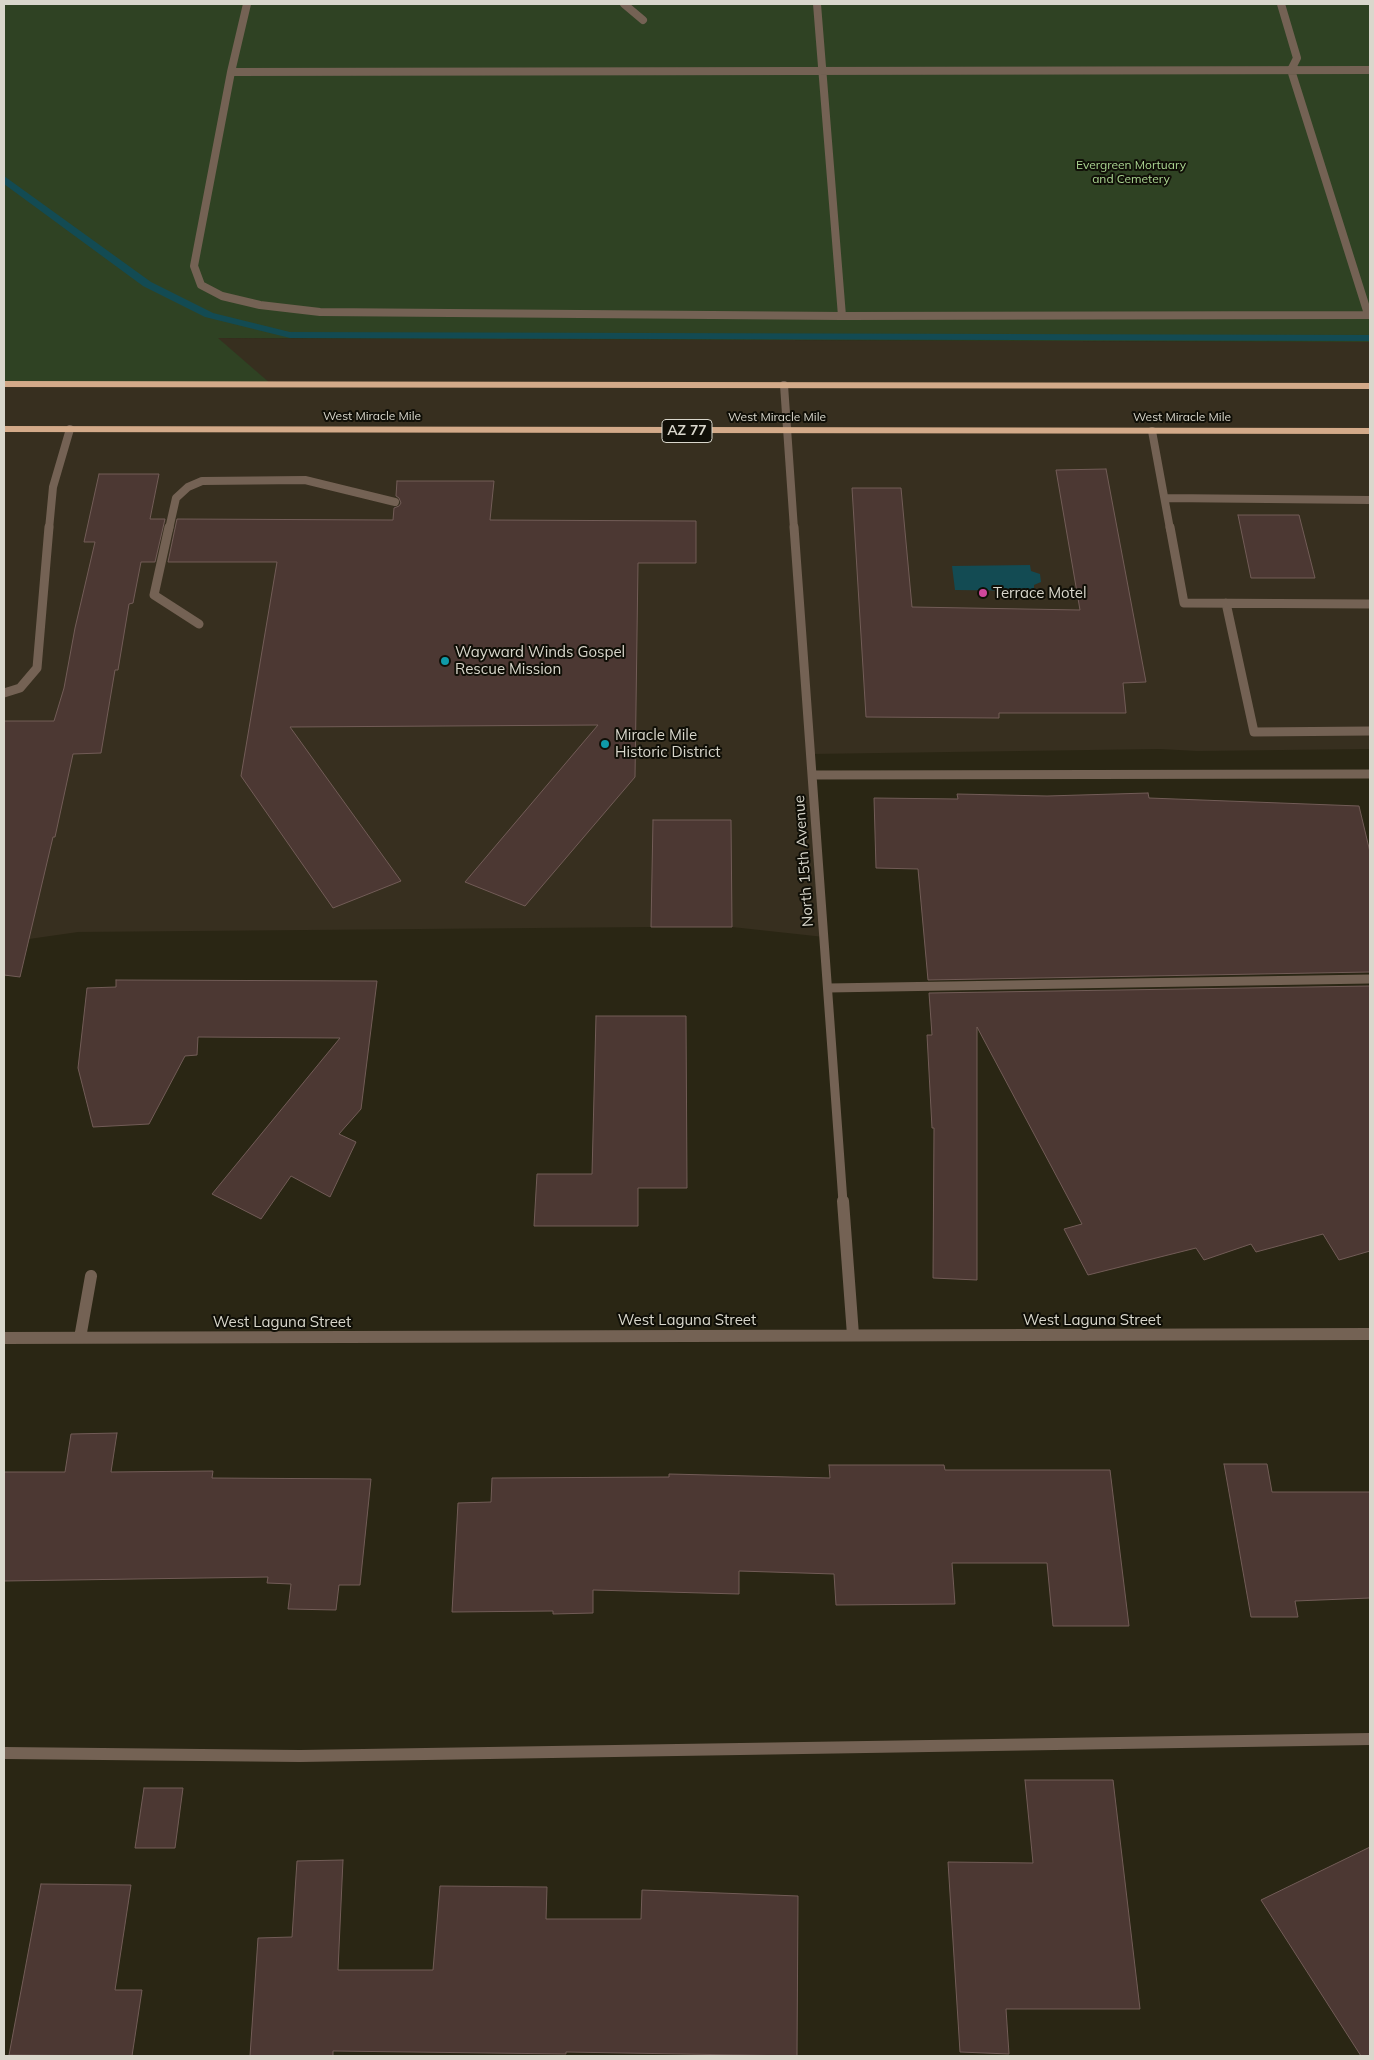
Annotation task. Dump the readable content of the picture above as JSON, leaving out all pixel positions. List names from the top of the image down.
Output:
{
  "streets": {
    "highway": ["West Miracle Mile", "AZ 77"],
    "street": ["North 15th Avenue", "West Laguna Street"]
  },
  "crossings": [
    ["West Miracle Mile", "North 15th Avenue"],
    ["North 15th Avenue", "West Laguna Street"]
  ],
  "parks": ["Evergreen Mortuary and Cemetery"],
  "places": ["Terrace Motel", "Wayward Winds Gospel Rescue Mission", "Miracle Mile Historic District"]
}
